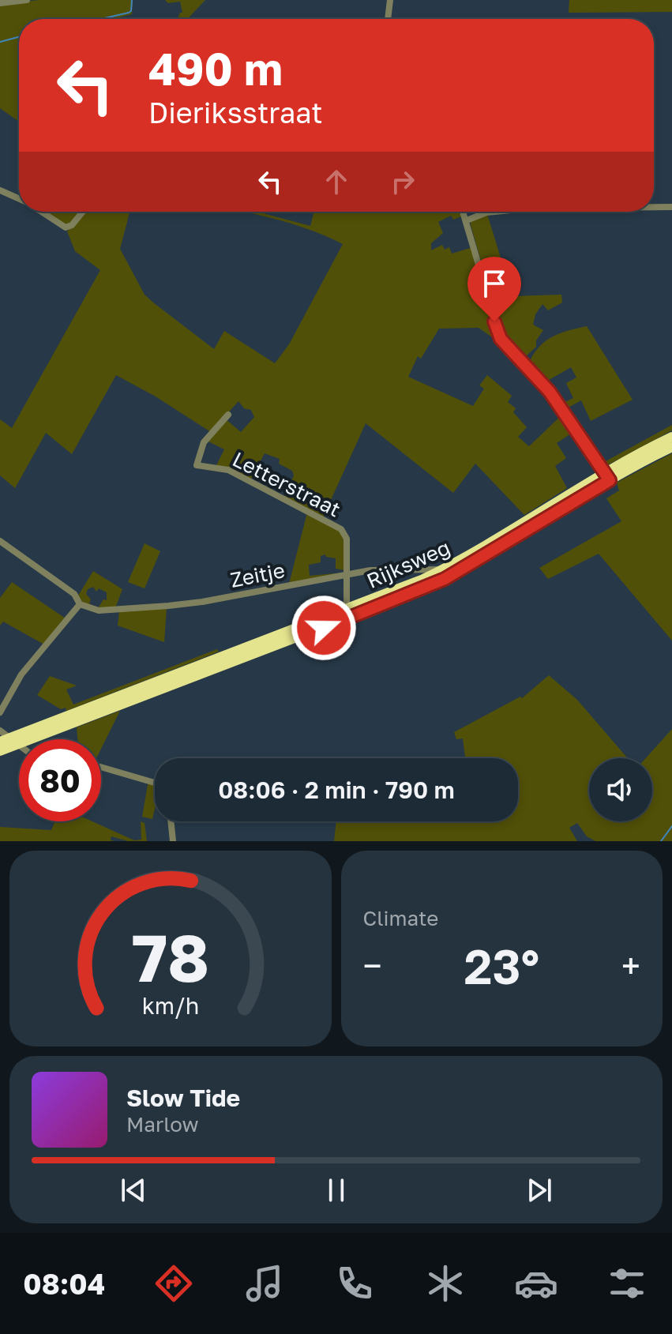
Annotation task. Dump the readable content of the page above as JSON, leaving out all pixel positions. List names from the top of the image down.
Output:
{
  "streets": {
    "highway": ["Rijksweg"],
    "street": ["Letterstraat", "Zeitje"]
  },
  "crossings": [
    ["Letterstraat", "Rijksweg"],
    ["Letterstraat", "Zeitje"],
    ["Rijksweg", "Zeitje"]
  ],
  "page": {
    "turn": ["490 m", "Dieriksstraat"],
    "limit": "80",
    "trip": "08:06 · 2 min · 790 m",
    "tile": "Climate",
    "heat": ["−", "23°", "+"],
    "song": ["Slow Tide", "Marlow"],
    "tabs": "08:04",
    "gauge": ["78", "km/h"]
  }
}
